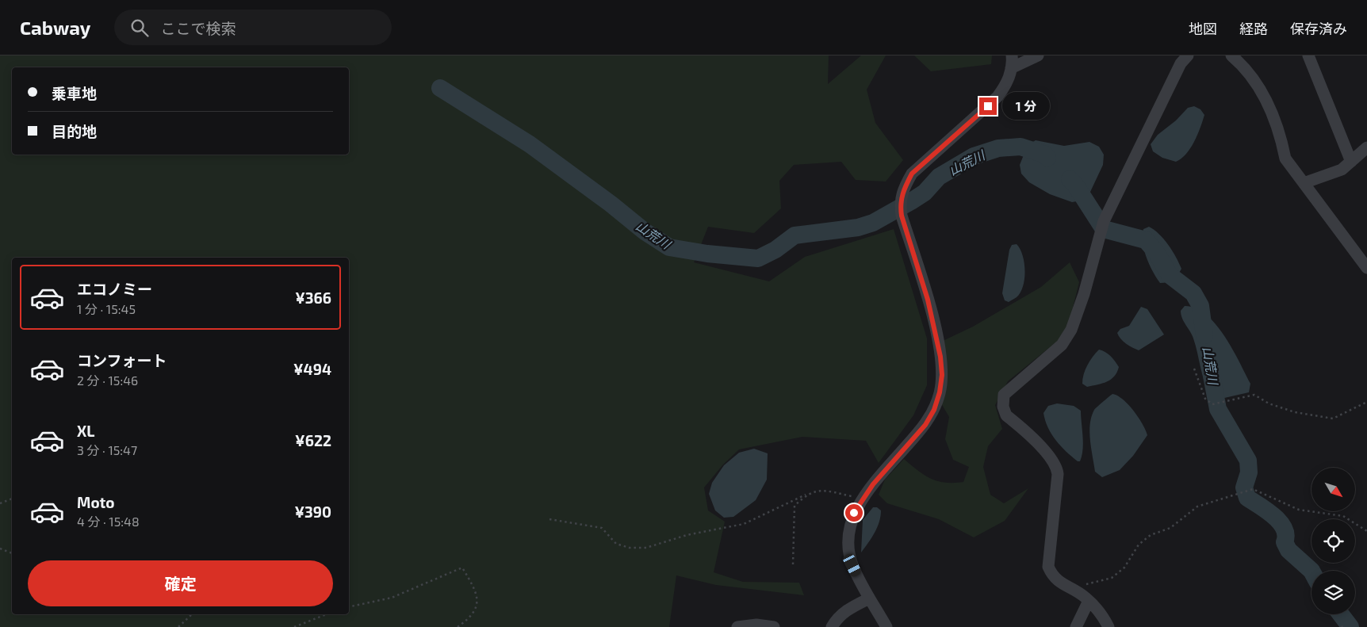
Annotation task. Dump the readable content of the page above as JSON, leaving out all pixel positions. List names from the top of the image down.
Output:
{
  "water": ["山荒川"],
  "north": "bottom right",
  "page": {
    "header": "Cabway",
    "search": "ここで検索",
    "nav": ["地図", "経路", "保存済み"],
    "banner": ["乗車地", "目的地"],
    "bubble": "1 分",
    "list": [
      {
        "name": "エコノミー",
        "note": "1 分 · 15:45",
        "value": "¥366"
      },
      {
        "name": "コンフォート",
        "note": "2 分 · 15:46",
        "value": "¥494"
      },
      {
        "name": "XL",
        "note": "3 分 · 15:47",
        "value": "¥622"
      },
      {
        "name": "Moto",
        "note": "4 分 · 15:48",
        "value": "¥390"
      }
    ],
    "buttons": "確定"
  }
}
